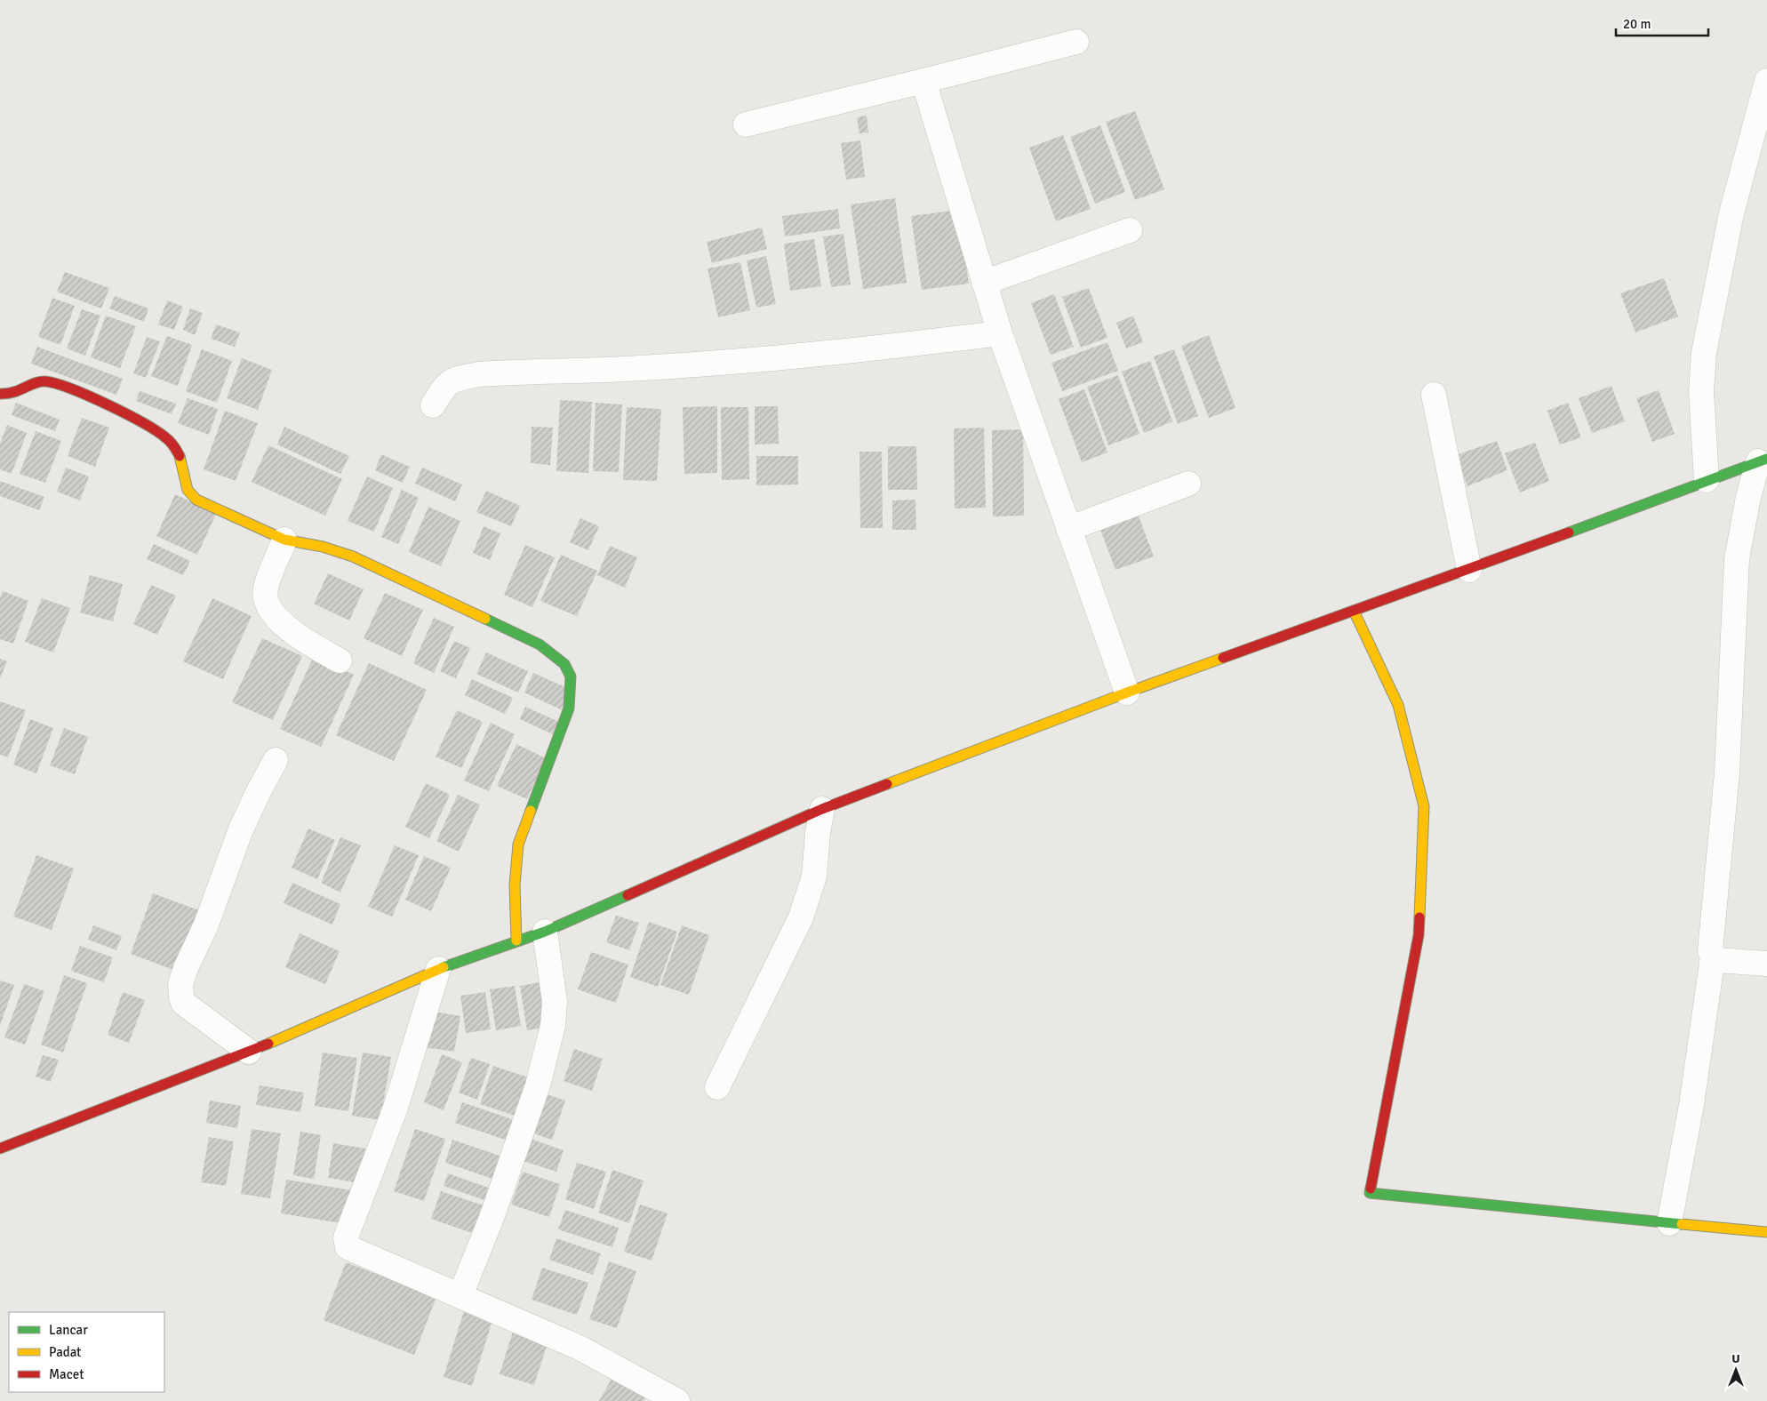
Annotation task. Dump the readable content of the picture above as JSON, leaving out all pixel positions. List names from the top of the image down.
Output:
{
  "legend": ["Lancar", "Padat", "Macet"],
  "scale_bar": "20 m",
  "north": "top"
}
